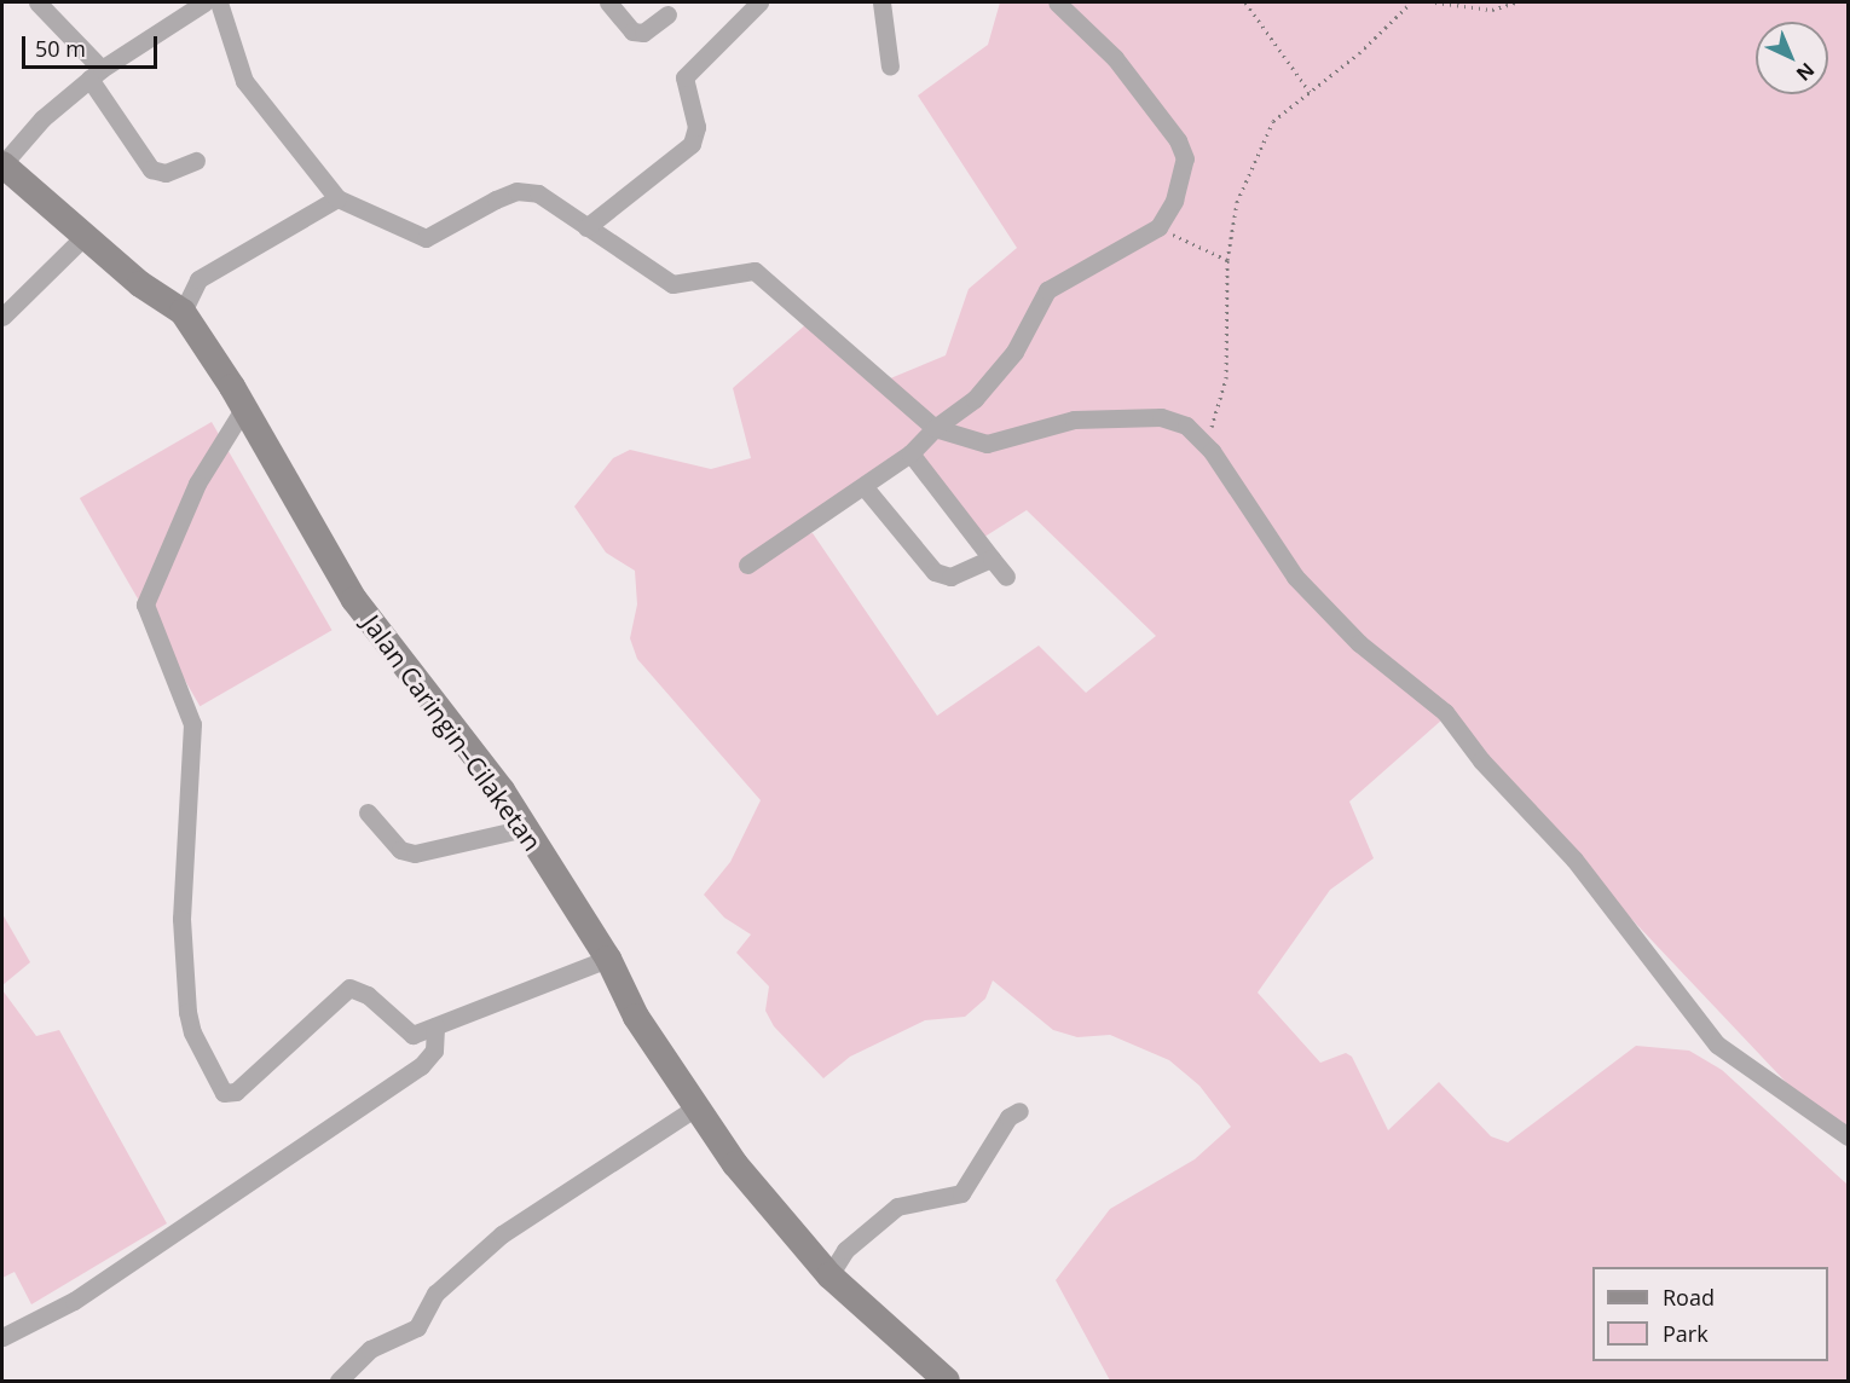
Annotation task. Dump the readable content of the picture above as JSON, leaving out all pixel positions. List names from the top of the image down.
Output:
{
  "streets": {
    "street": ["Jalan Caringin–Cilaketan"]
  },
  "legend": ["Road", "Park"],
  "scale_bar": "50 m",
  "north": "bottom right"
}
